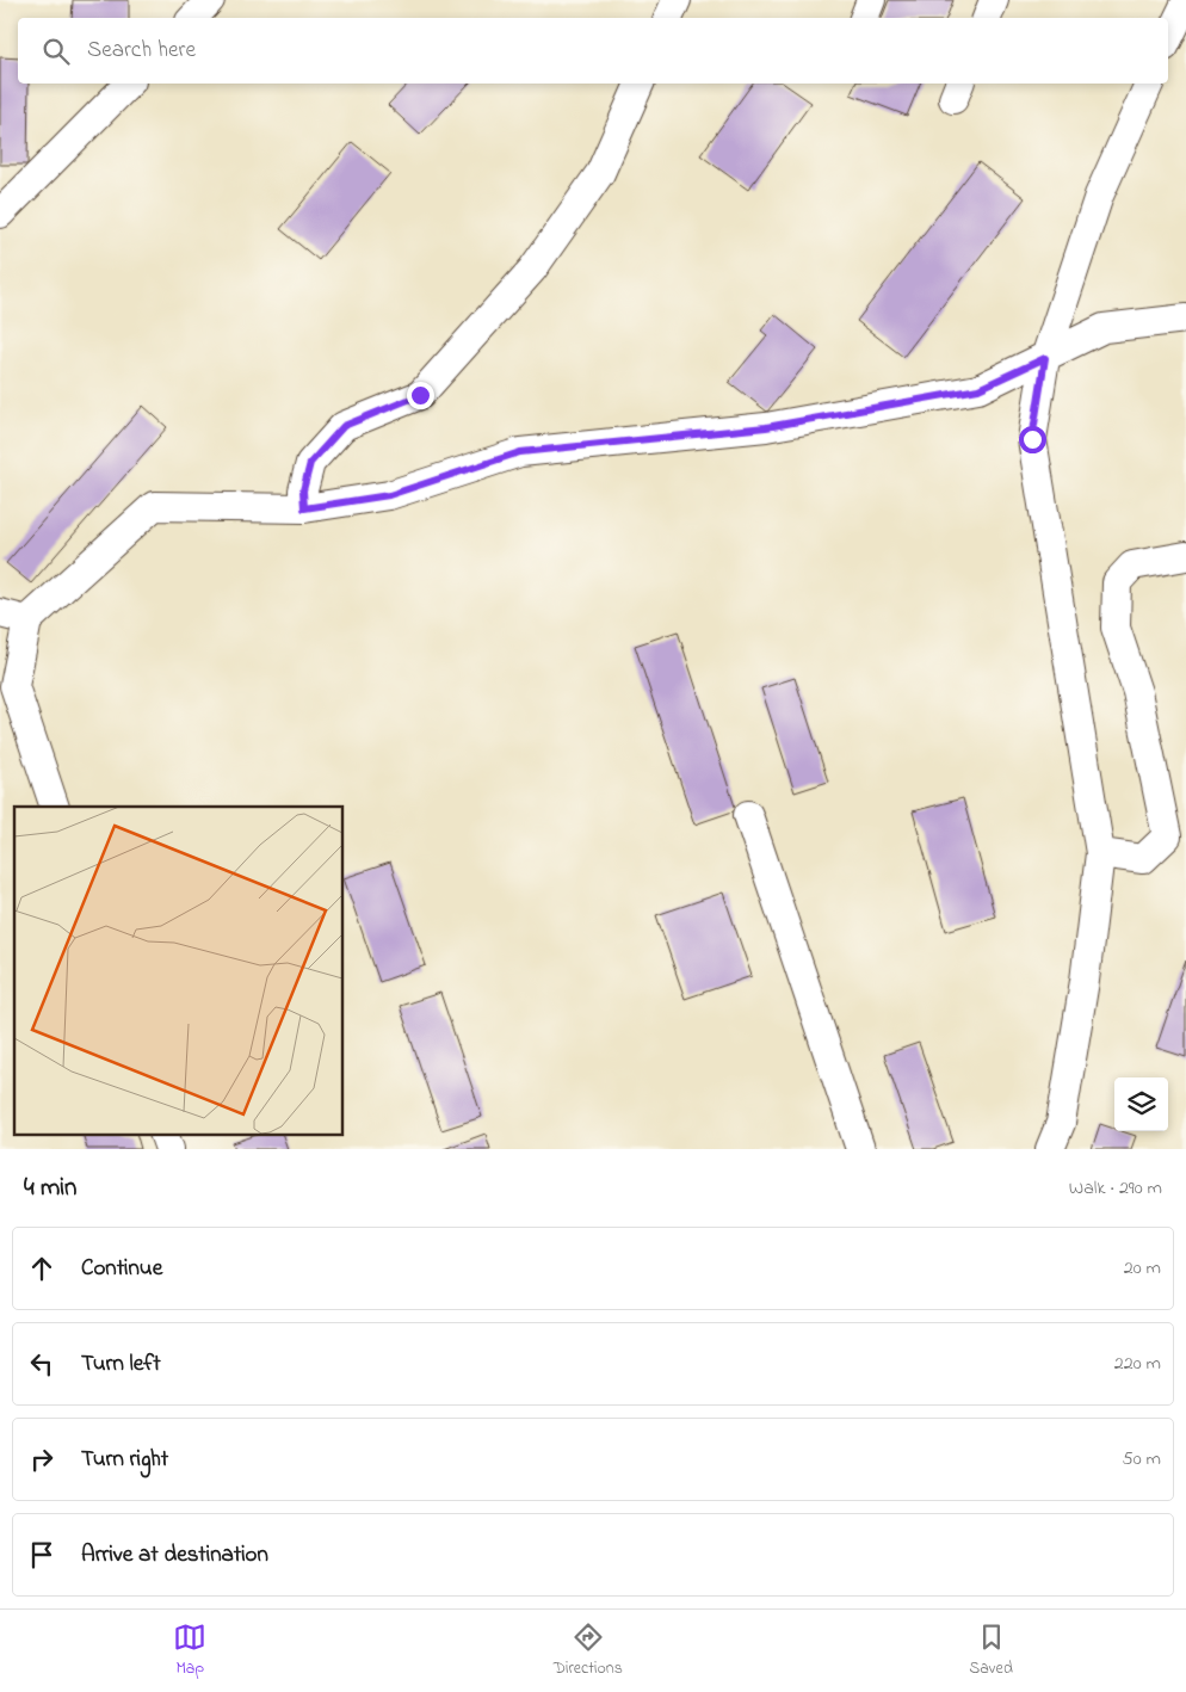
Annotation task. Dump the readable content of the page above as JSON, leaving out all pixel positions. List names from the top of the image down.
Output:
{
  "page": {
    "search": "Search here",
    "heading": ["4 min", "Walk · 290 m"],
    "list": [
      ["Continue", "20 m"],
      ["Turn left", "220 m"],
      ["Turn right", "50 m"],
      "Arrive at destination"
    ],
    "nav": ["Map", "Directions", "Saved"]
  }
}
